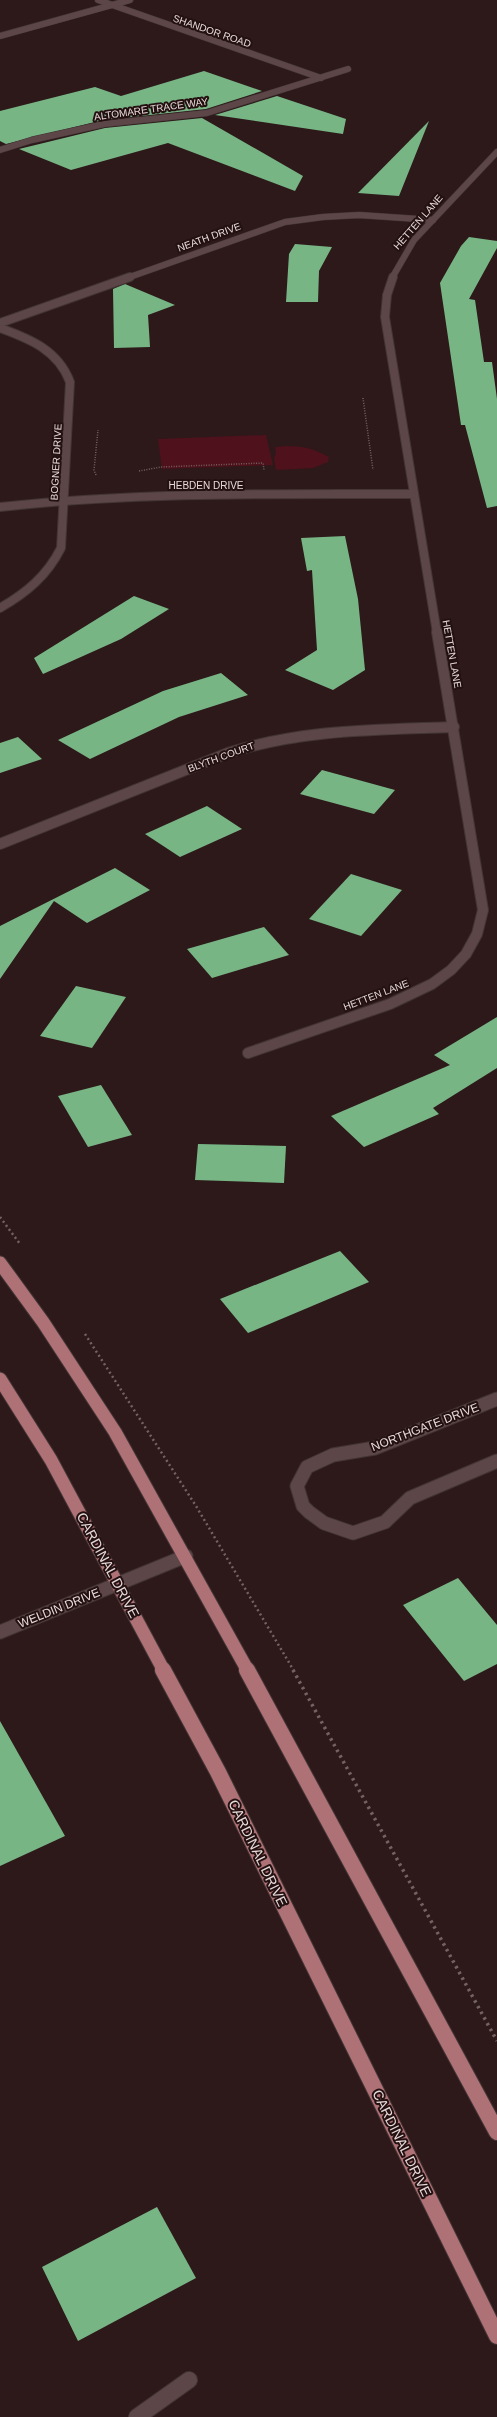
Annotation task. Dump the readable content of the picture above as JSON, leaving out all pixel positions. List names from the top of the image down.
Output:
{
  "streets": {
    "main road": ["CARDINAL DRIVE"],
    "street": [
      "SHANDOR ROAD",
      "ALTOMARE TRACE WAY",
      "HETTEN LANE",
      "NEATH DRIVE",
      "BOGNER DRIVE",
      "HEBDEN DRIVE",
      "BLYTH COURT",
      "NORTHGATE DRIVE",
      "WELDIN DRIVE"
    ]
  },
  "crossings": [
    ["SHANDOR ROAD", "ALTOMARE TRACE WAY"],
    ["HETTEN LANE", "NEATH DRIVE"],
    ["HETTEN LANE", "HEBDEN DRIVE"],
    ["HETTEN LANE", "BLYTH COURT"],
    ["BOGNER DRIVE", "HEBDEN DRIVE"],
    ["CARDINAL DRIVE", "WELDIN DRIVE"]
  ]
}
